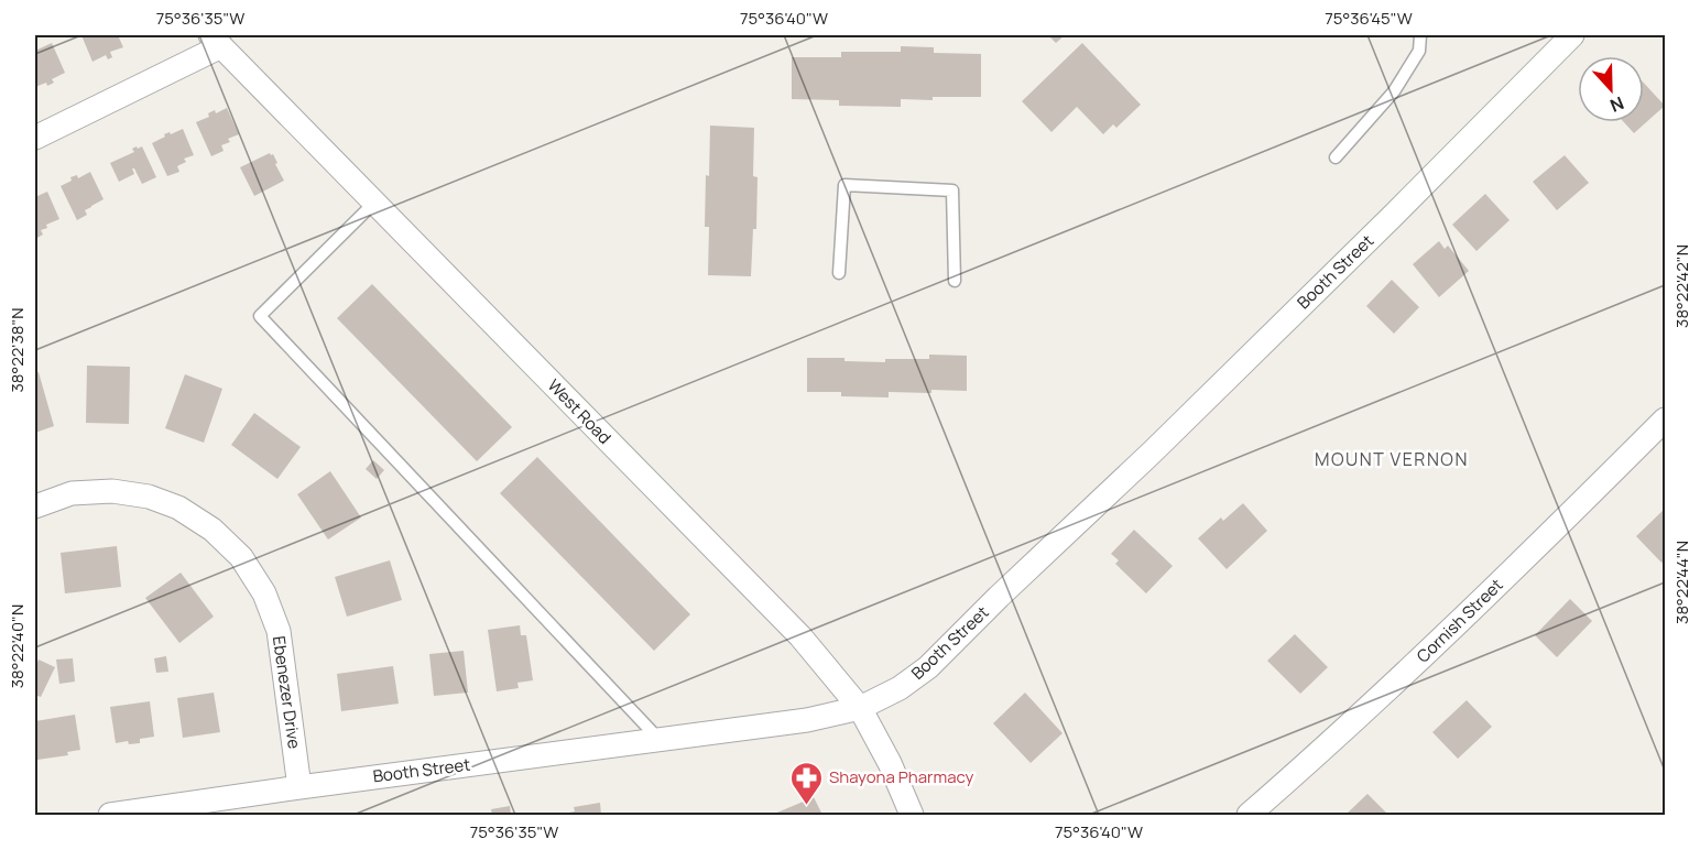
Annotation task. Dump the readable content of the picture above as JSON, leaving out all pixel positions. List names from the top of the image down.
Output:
{
  "streets": {
    "street": [
      "Booth Street",
      "West Road",
      "Cornish Street",
      "Ebenezer Drive"
    ]
  },
  "crossings": [
    ["Booth Street", "West Road"],
    ["Booth Street", "Ebenezer Drive"]
  ],
  "districts": ["MOUNT VERNON"],
  "places": {
    "pharmacy": ["Shayona Pharmacy"]
  },
  "north": "bottom",
  "coordinates": [
    "75°36'35\"W",
    "75°36'40\"W",
    "75°36'45\"W",
    "38°22'42\"N",
    "38°22'38\"N",
    "38°22'44\"N",
    "38°22'40\"N"
  ]
}
